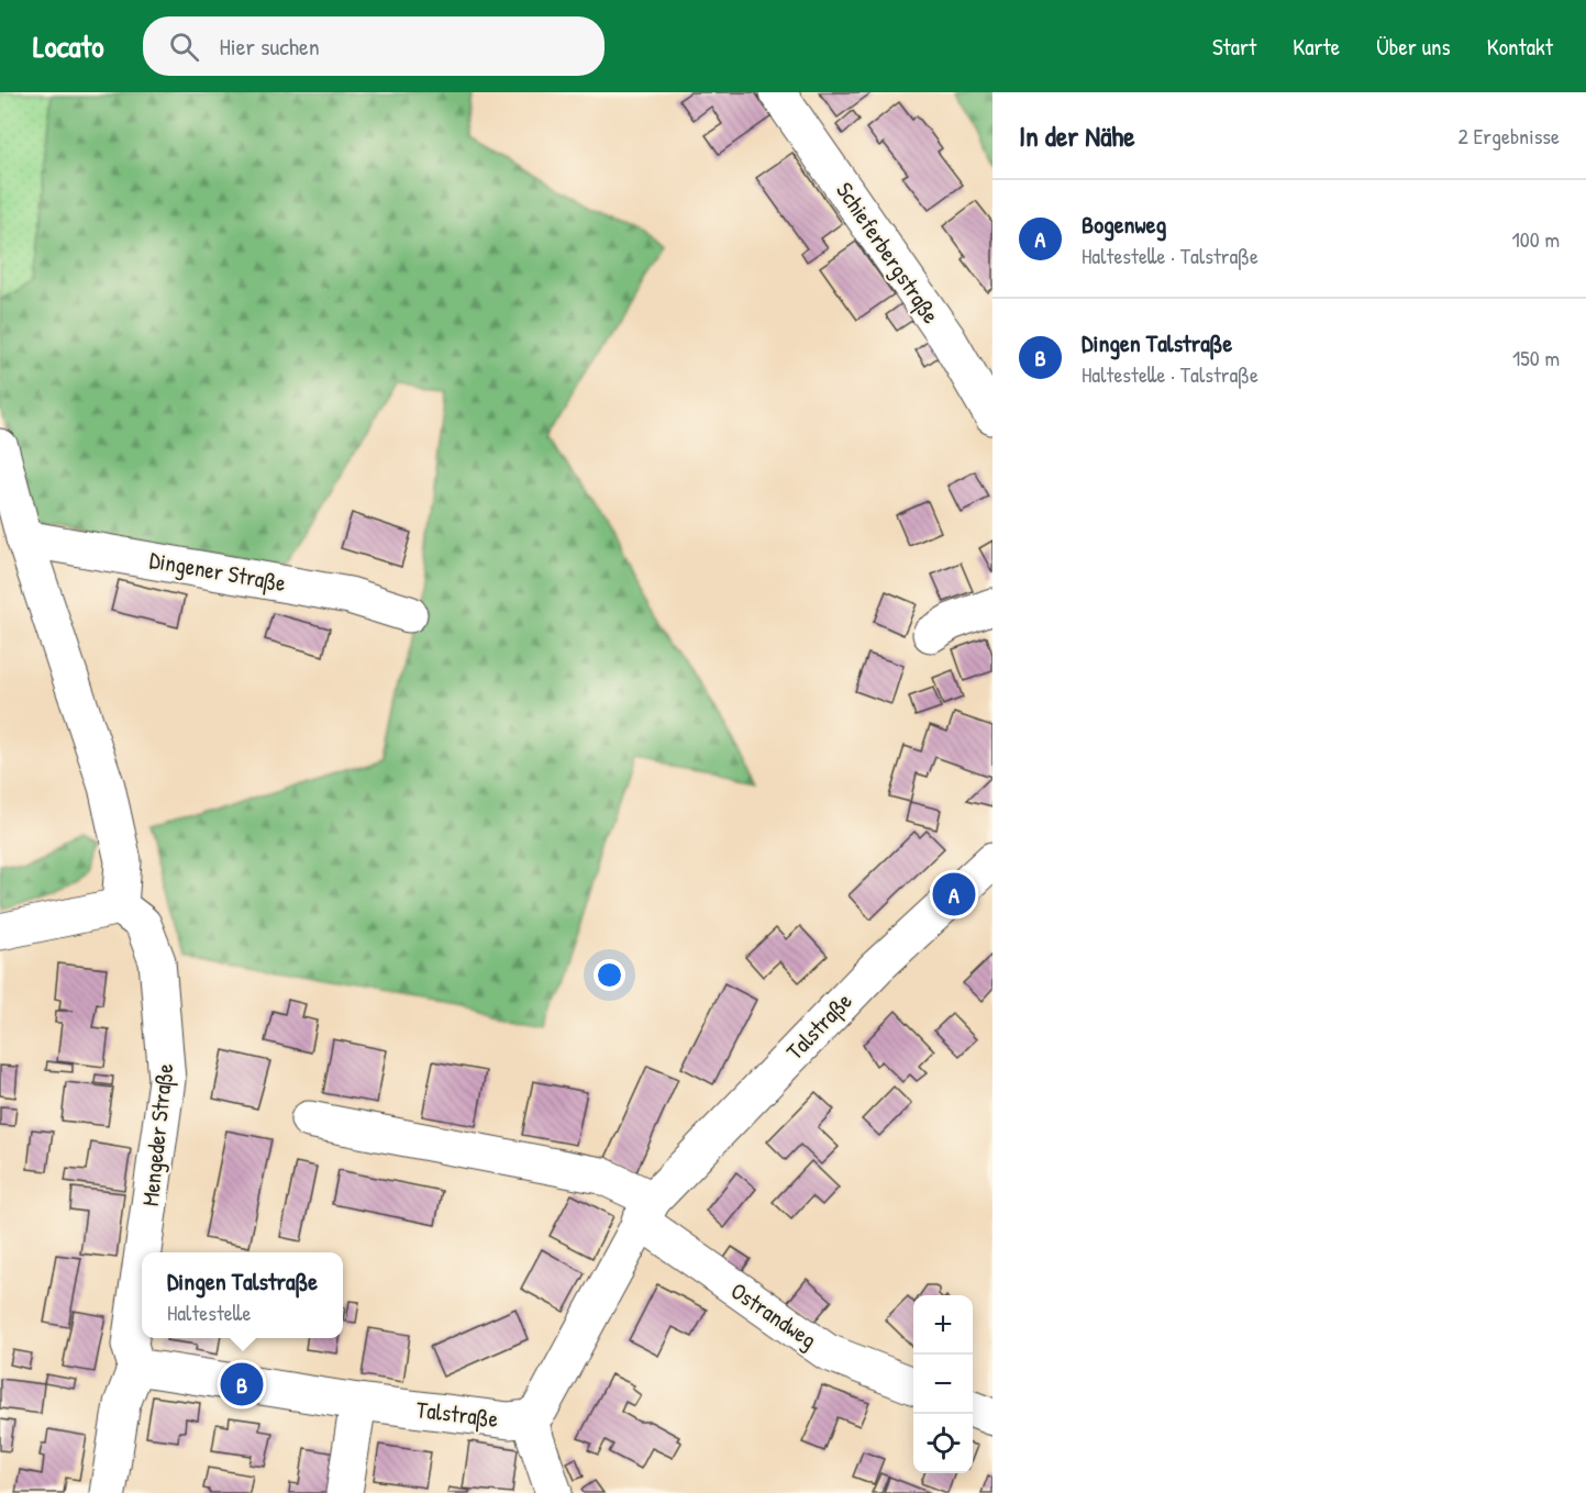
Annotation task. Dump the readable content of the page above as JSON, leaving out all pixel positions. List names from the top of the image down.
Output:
{
  "streets": {
    "street": [
      "Schieferbergstraße",
      "Dingener Straße",
      "Talstraße",
      "Mengeder Straße",
      "Ostrandweg"
    ]
  },
  "crossings": [
    ["Talstraße", "Mengeder Straße"],
    ["Talstraße", "Ostrandweg"]
  ],
  "page": {
    "header": "Locato",
    "search": "Hier suchen",
    "nav": [
      "Start",
      "Karte",
      "Über uns",
      "Kontakt"
    ],
    "heading": ["In der Nähe", "2 Ergebnisse"],
    "list": [
      {
        "mark": "A",
        "name": "Bogenweg",
        "note": "Haltestelle · Talstraße",
        "value": "100 m"
      },
      {
        "mark": "B",
        "name": "Dingen Talstraße",
        "note": "Haltestelle · Talstraße",
        "value": "150 m"
      }
    ],
    "pins": ["A", "B"],
    "popup": ["Dingen Talstraße", "Haltestelle"],
    "map_buttons": ["+", "−"]
  }
}
